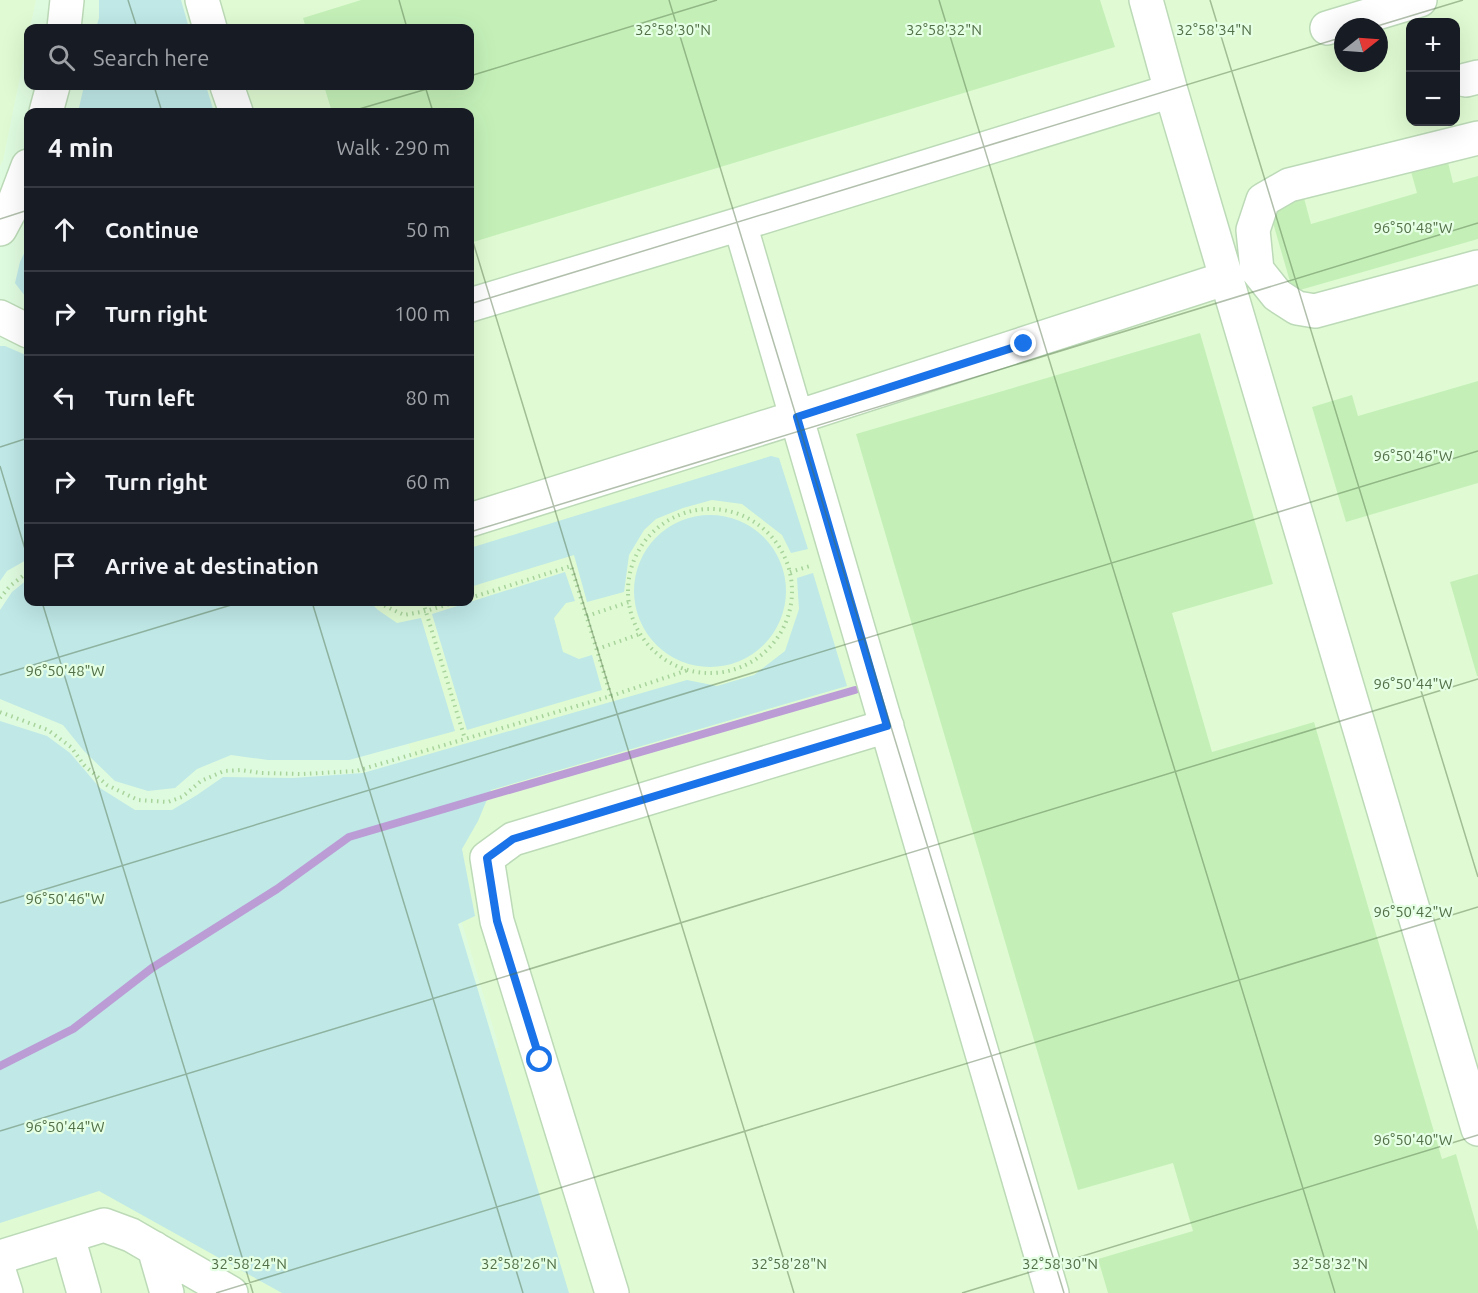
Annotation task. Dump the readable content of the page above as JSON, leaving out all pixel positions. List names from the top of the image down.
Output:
{
  "north": "right",
  "page": {
    "map_buttons": ["+", "−"],
    "search": "Search here",
    "heading": ["4 min", "Walk · 290 m"],
    "list": [
      ["Continue", "50 m"],
      ["Turn right", "100 m"],
      ["Turn left", "80 m"],
      ["Turn right", "60 m"],
      "Arrive at destination"
    ]
  },
  "coordinates": [
    "32°58'30\"N",
    "32°58'32\"N",
    "32°58'34\"N",
    "96°50'48\"W",
    "96°50'46\"W",
    "96°50'44\"W",
    "96°50'42\"W",
    "96°50'40\"W",
    "32°58'24\"N",
    "32°58'26\"N",
    "32°58'28\"N"
  ]
}
